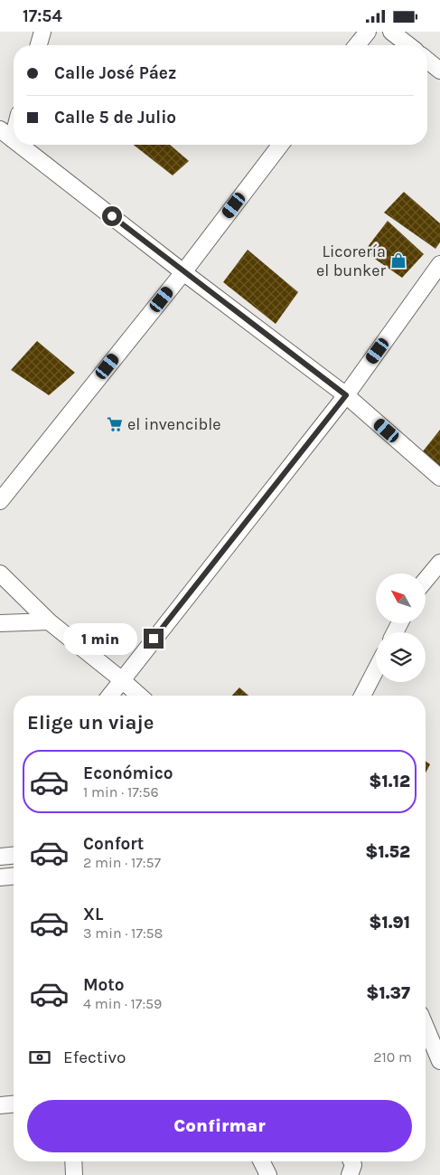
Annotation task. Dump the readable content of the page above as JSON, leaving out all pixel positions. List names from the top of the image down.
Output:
{
  "places": {
    "shop": ["Licorería el bunker"],
    "supermarket": ["el invencible"]
  },
  "north": "top left",
  "page": {
    "status": "17:54",
    "banner": ["Calle José Páez", "Calle 5 de Julio"],
    "bubble": "1 min",
    "heading": "Elige un viaje",
    "list": [
      {
        "name": "Económico",
        "note": "1 min · 17:56",
        "value": "$1.12"
      },
      {
        "name": "Confort",
        "note": "2 min · 17:57",
        "value": "$1.52"
      },
      {
        "name": "XL",
        "note": "3 min · 17:58",
        "value": "$1.91"
      },
      {
        "name": "Moto",
        "note": "4 min · 17:59",
        "value": "$1.37"
      }
    ],
    "pay": ["Efectivo", "210 m"],
    "buttons": "Confirmar"
  }
}
